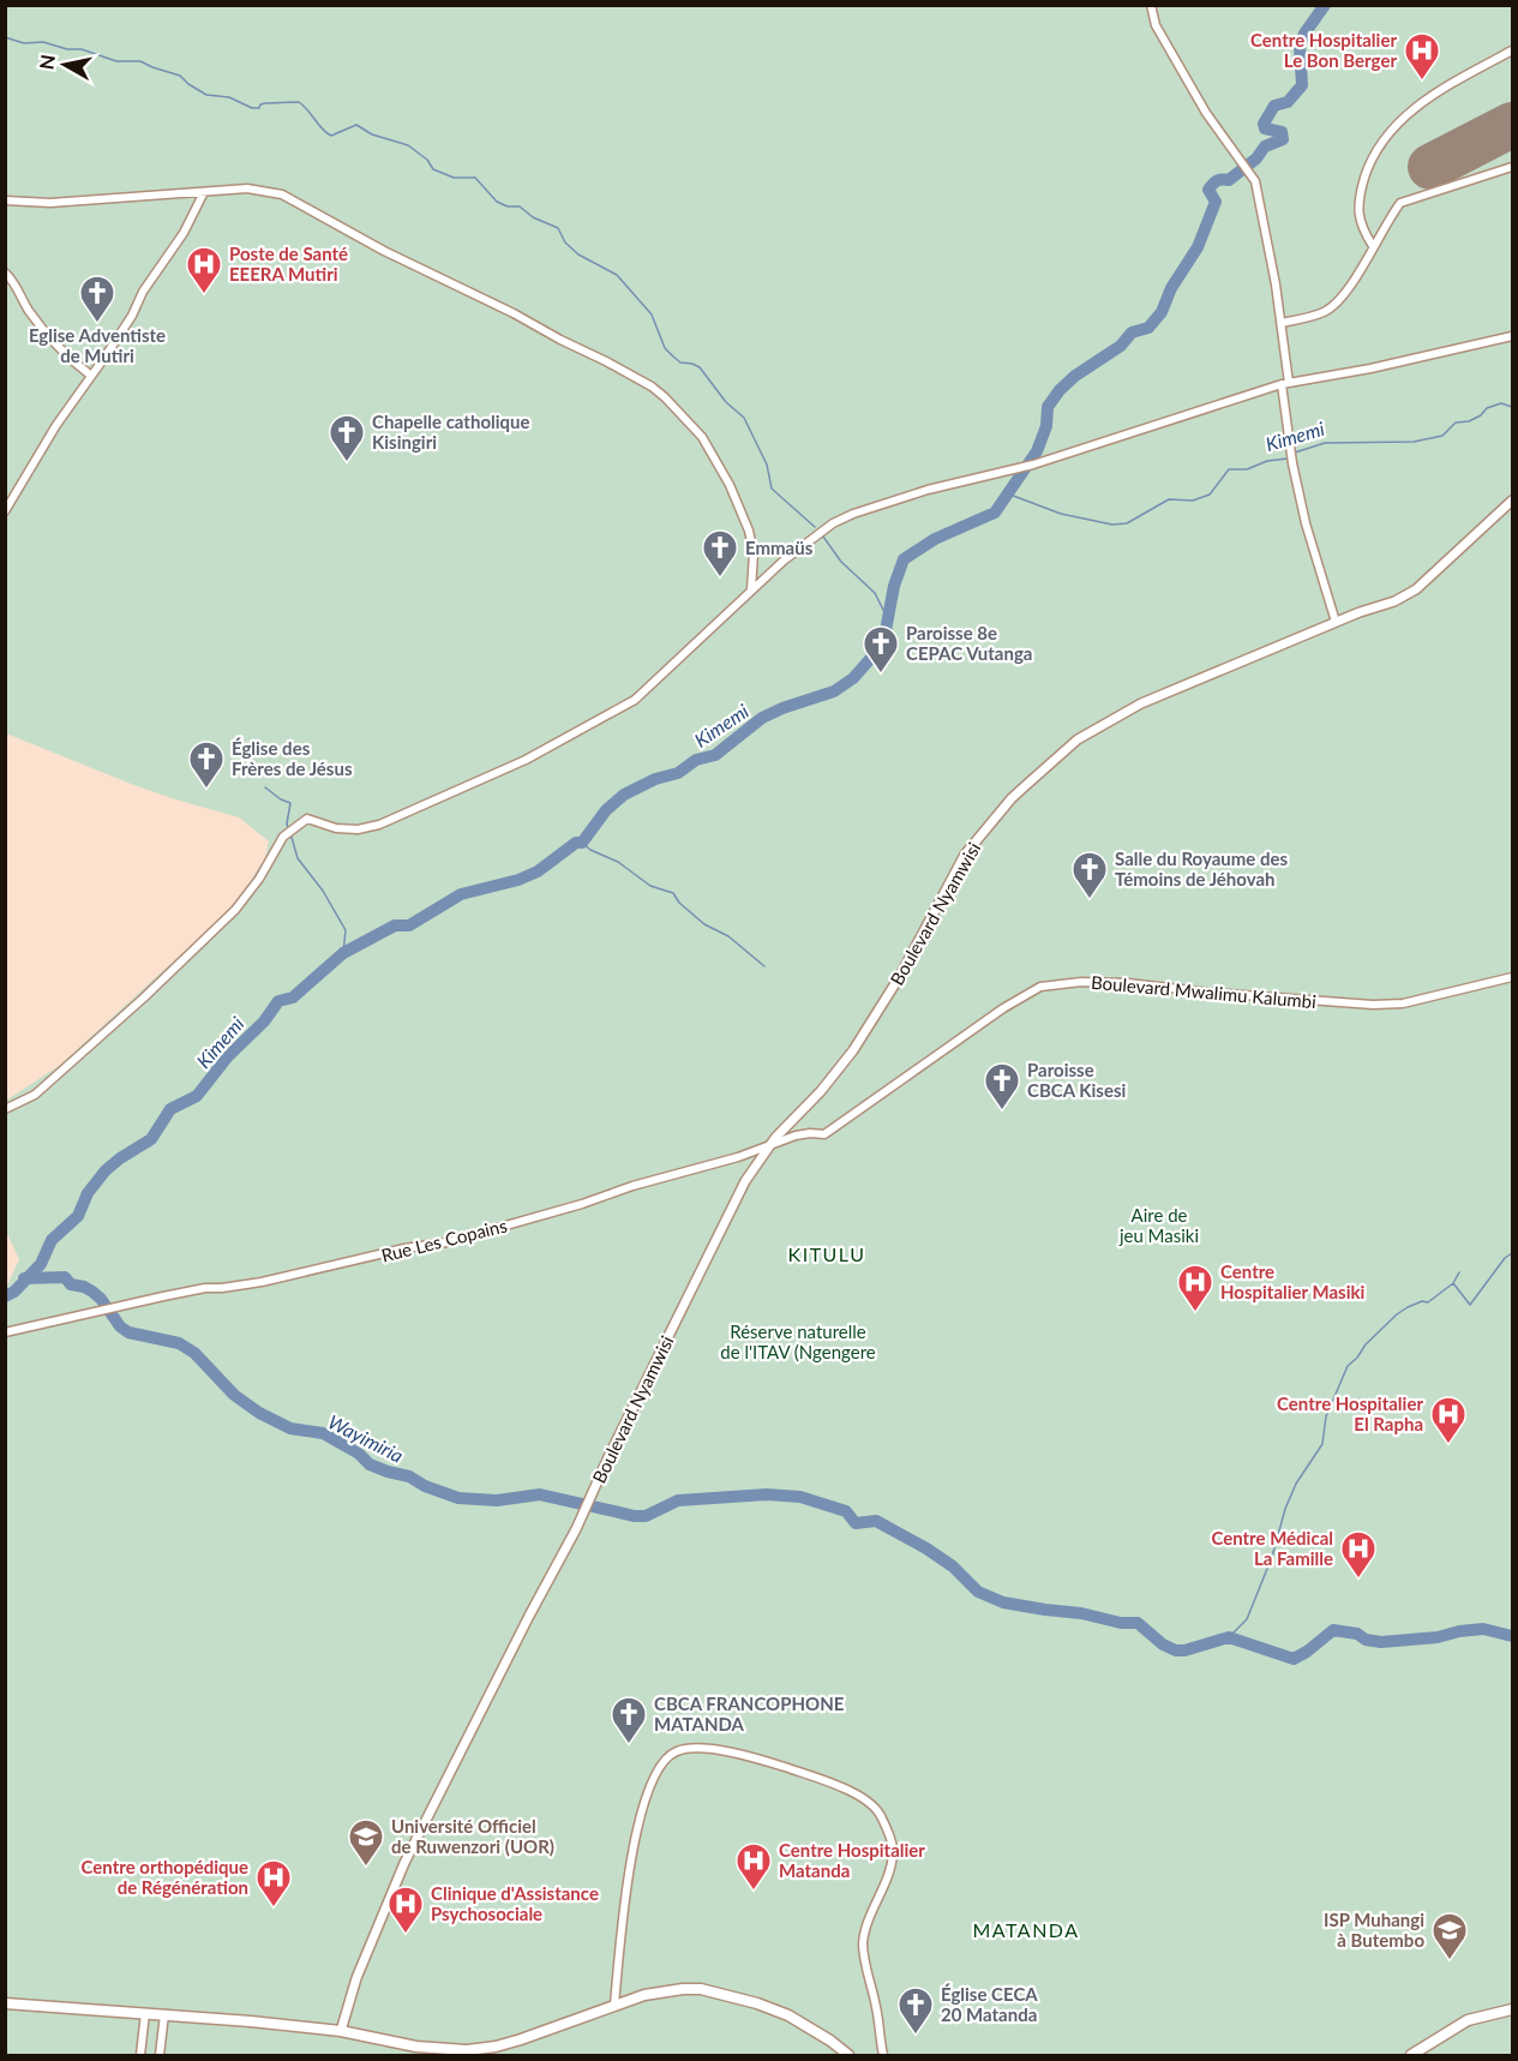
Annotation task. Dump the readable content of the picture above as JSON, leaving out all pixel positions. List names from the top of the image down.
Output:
{
  "streets": {
    "main road": ["Boulevard Nyamwisi"],
    "street": ["Boulevard Mwalimu Kalumbi", "Rue Les Copains"]
  },
  "crossings": [
    ["Boulevard Nyamwisi", "Boulevard Mwalimu Kalumbi"],
    ["Boulevard Nyamwisi", "Rue Les Copains"],
    ["Boulevard Mwalimu Kalumbi", "Rue Les Copains"]
  ],
  "districts": ["KITULU", "MATANDA"],
  "water": ["Kimemi", "Wayimiria"],
  "parks": ["Aire de jeu Masiki", "Réserve naturelle de l'ITAV (Ngengere"],
  "places": {
    "hospital": [
      "Centre Hospitalier Le Bon Berger",
      "Poste de Santé EEERA Mutiri",
      "Centre Hospitalier Masiki",
      "Centre Hospitalier El Rapha",
      "Centre Médical La Famille",
      "Centre Hospitalier Matanda",
      "Centre orthopédique de Régénération",
      "Clinique d'Assistance Psychosociale"
    ],
    "church": [
      "Eglise Adventiste de Mutiri",
      "Chapelle catholique Kisingiri",
      "Emmaüs",
      "Paroisse 8e CEPAC Vutanga",
      "Église des Frères de Jésus",
      "Salle du Royaume des Témoins de Jéhovah",
      "Paroisse CBCA Kisesi",
      "CBCA FRANCOPHONE MATANDA",
      "Église CECA 20 Matanda"
    ],
    "school or university": ["Université Officiel de Ruwenzori (UOR)", "ISP Muhangi à Butembo"]
  },
  "north": "left"
}
